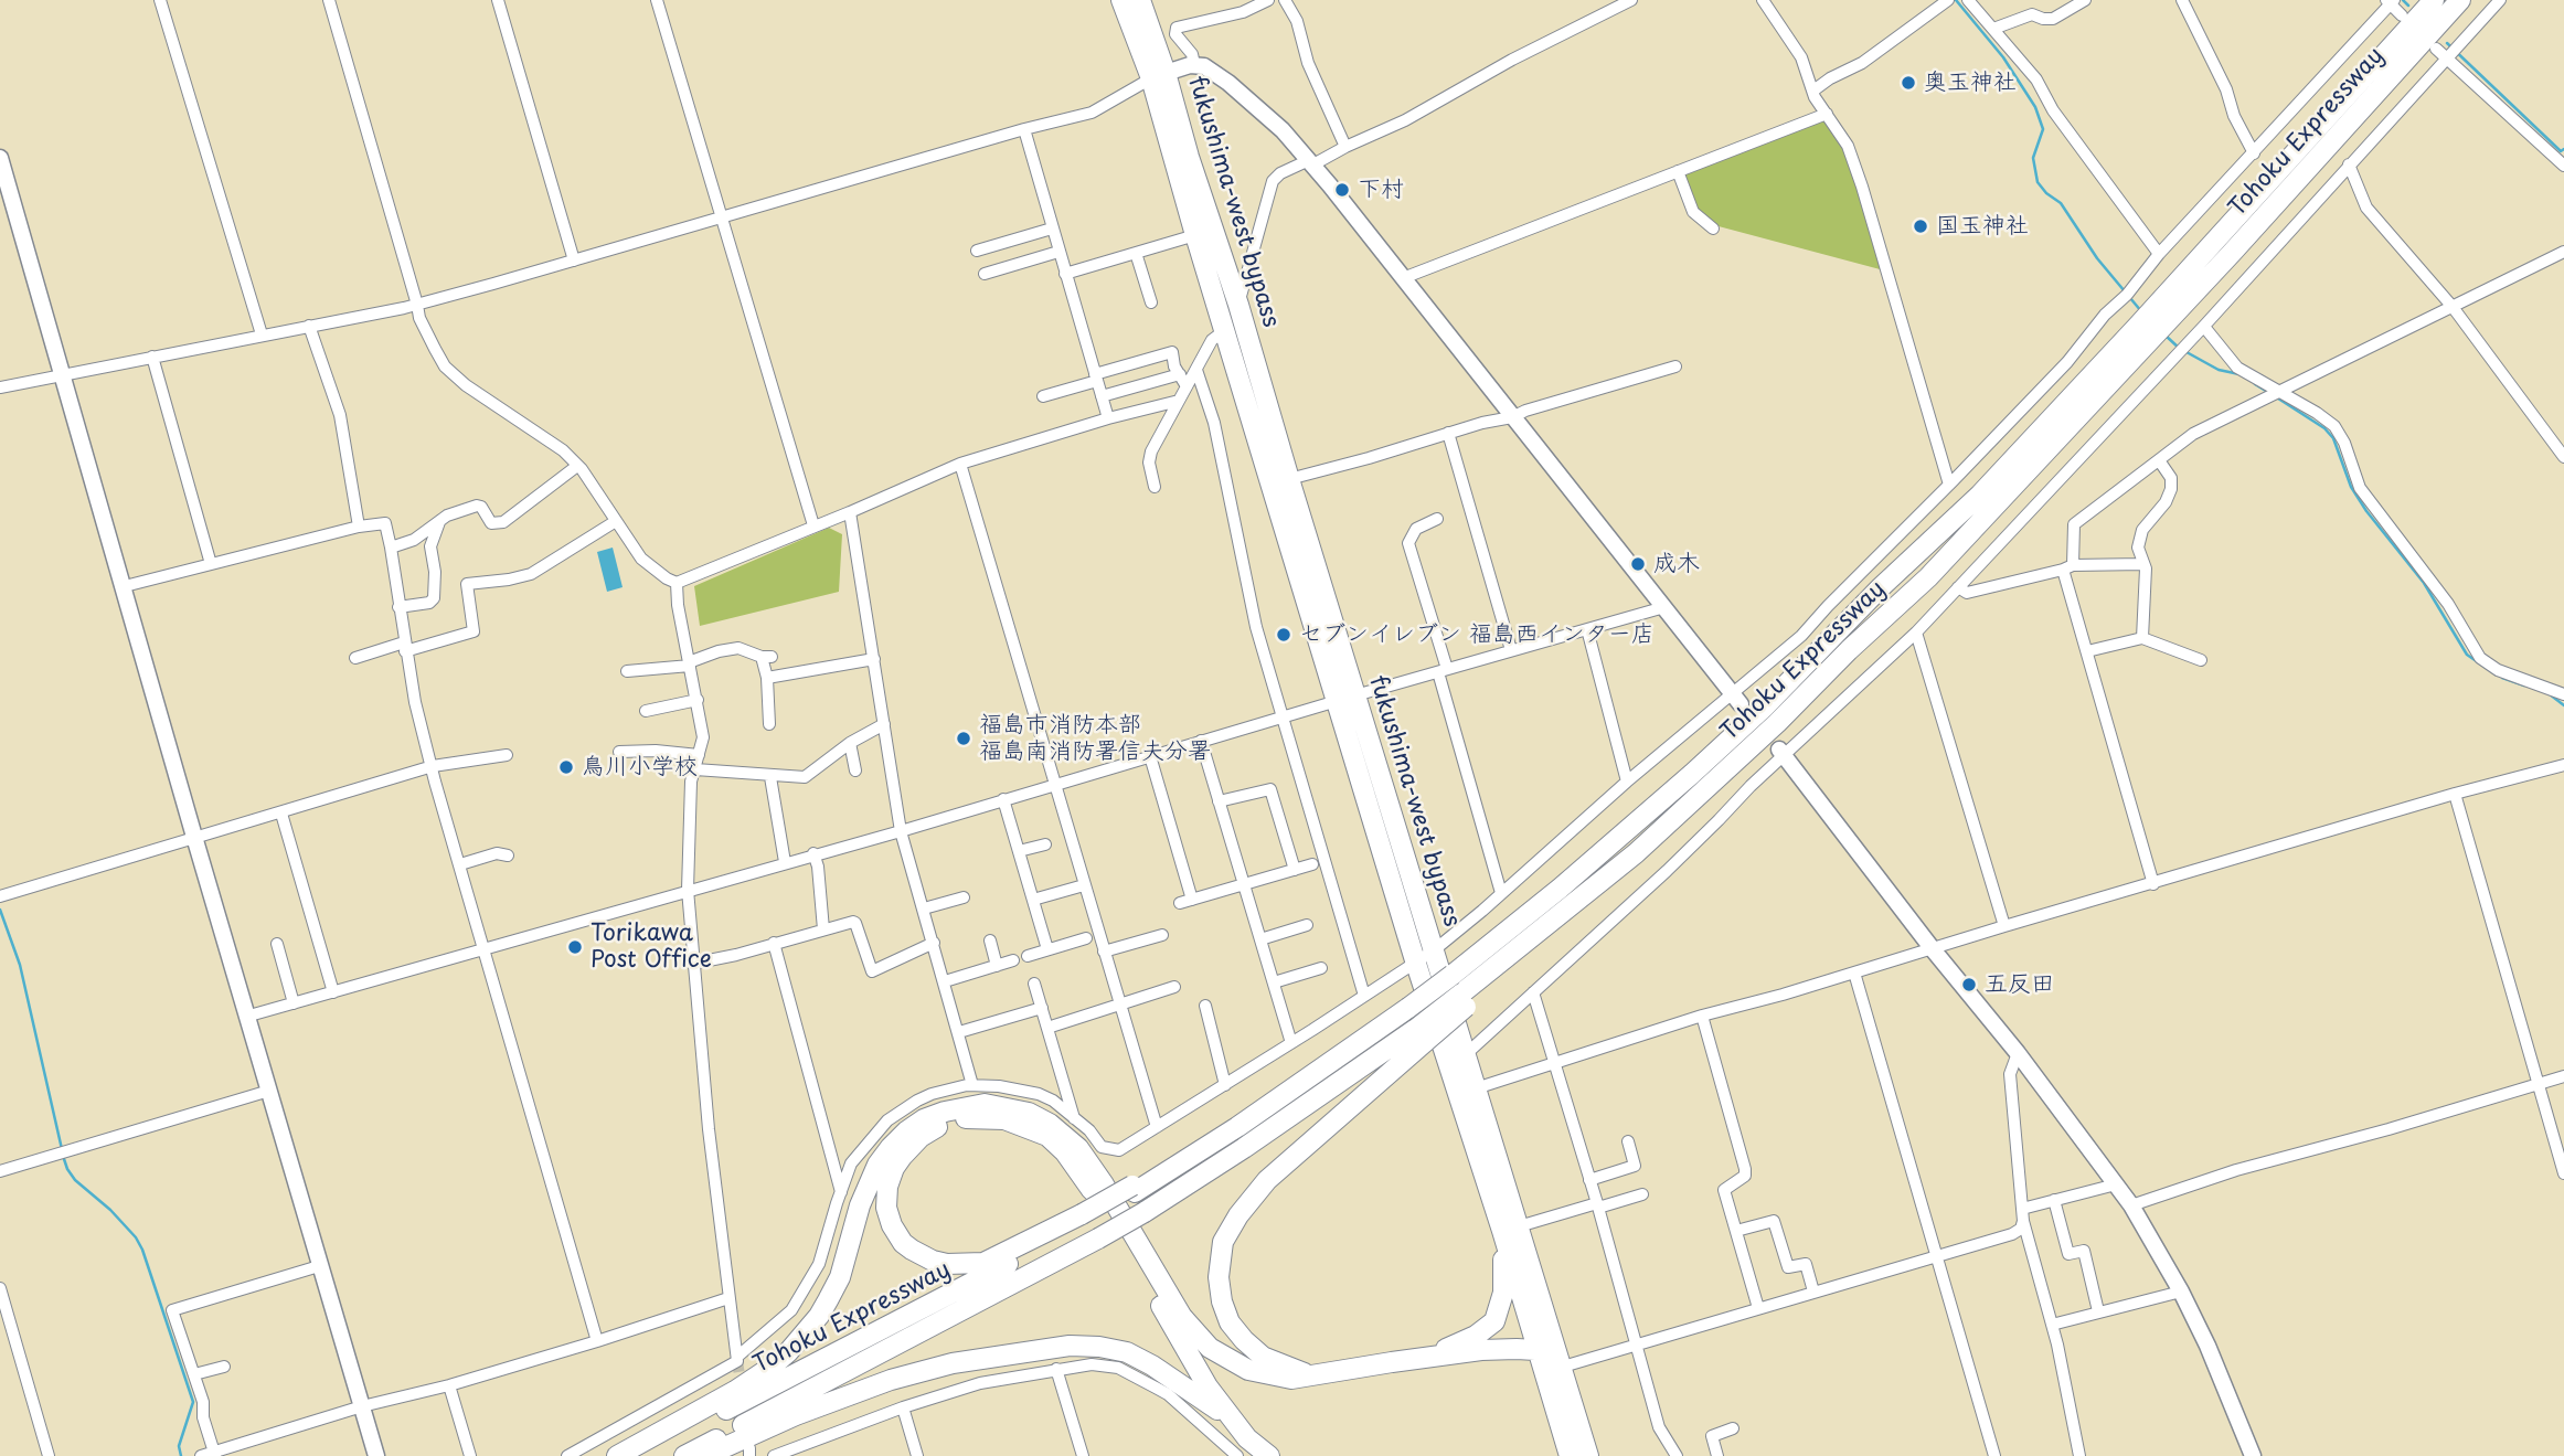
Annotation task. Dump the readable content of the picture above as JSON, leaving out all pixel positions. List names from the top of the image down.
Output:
{
  "streets": {
    "highway": ["Tohoku Expressway", "fukushima-west bypass"]
  },
  "places": [
    "奥玉神社",
    "下村",
    "国玉神社",
    "成木",
    "セブンイレブン 福島西インター店",
    "福島市消防本部 福島南消防署信夫分署",
    "鳥川小学校",
    "Torikawa Post Office",
    "五反田"
  ]
}
